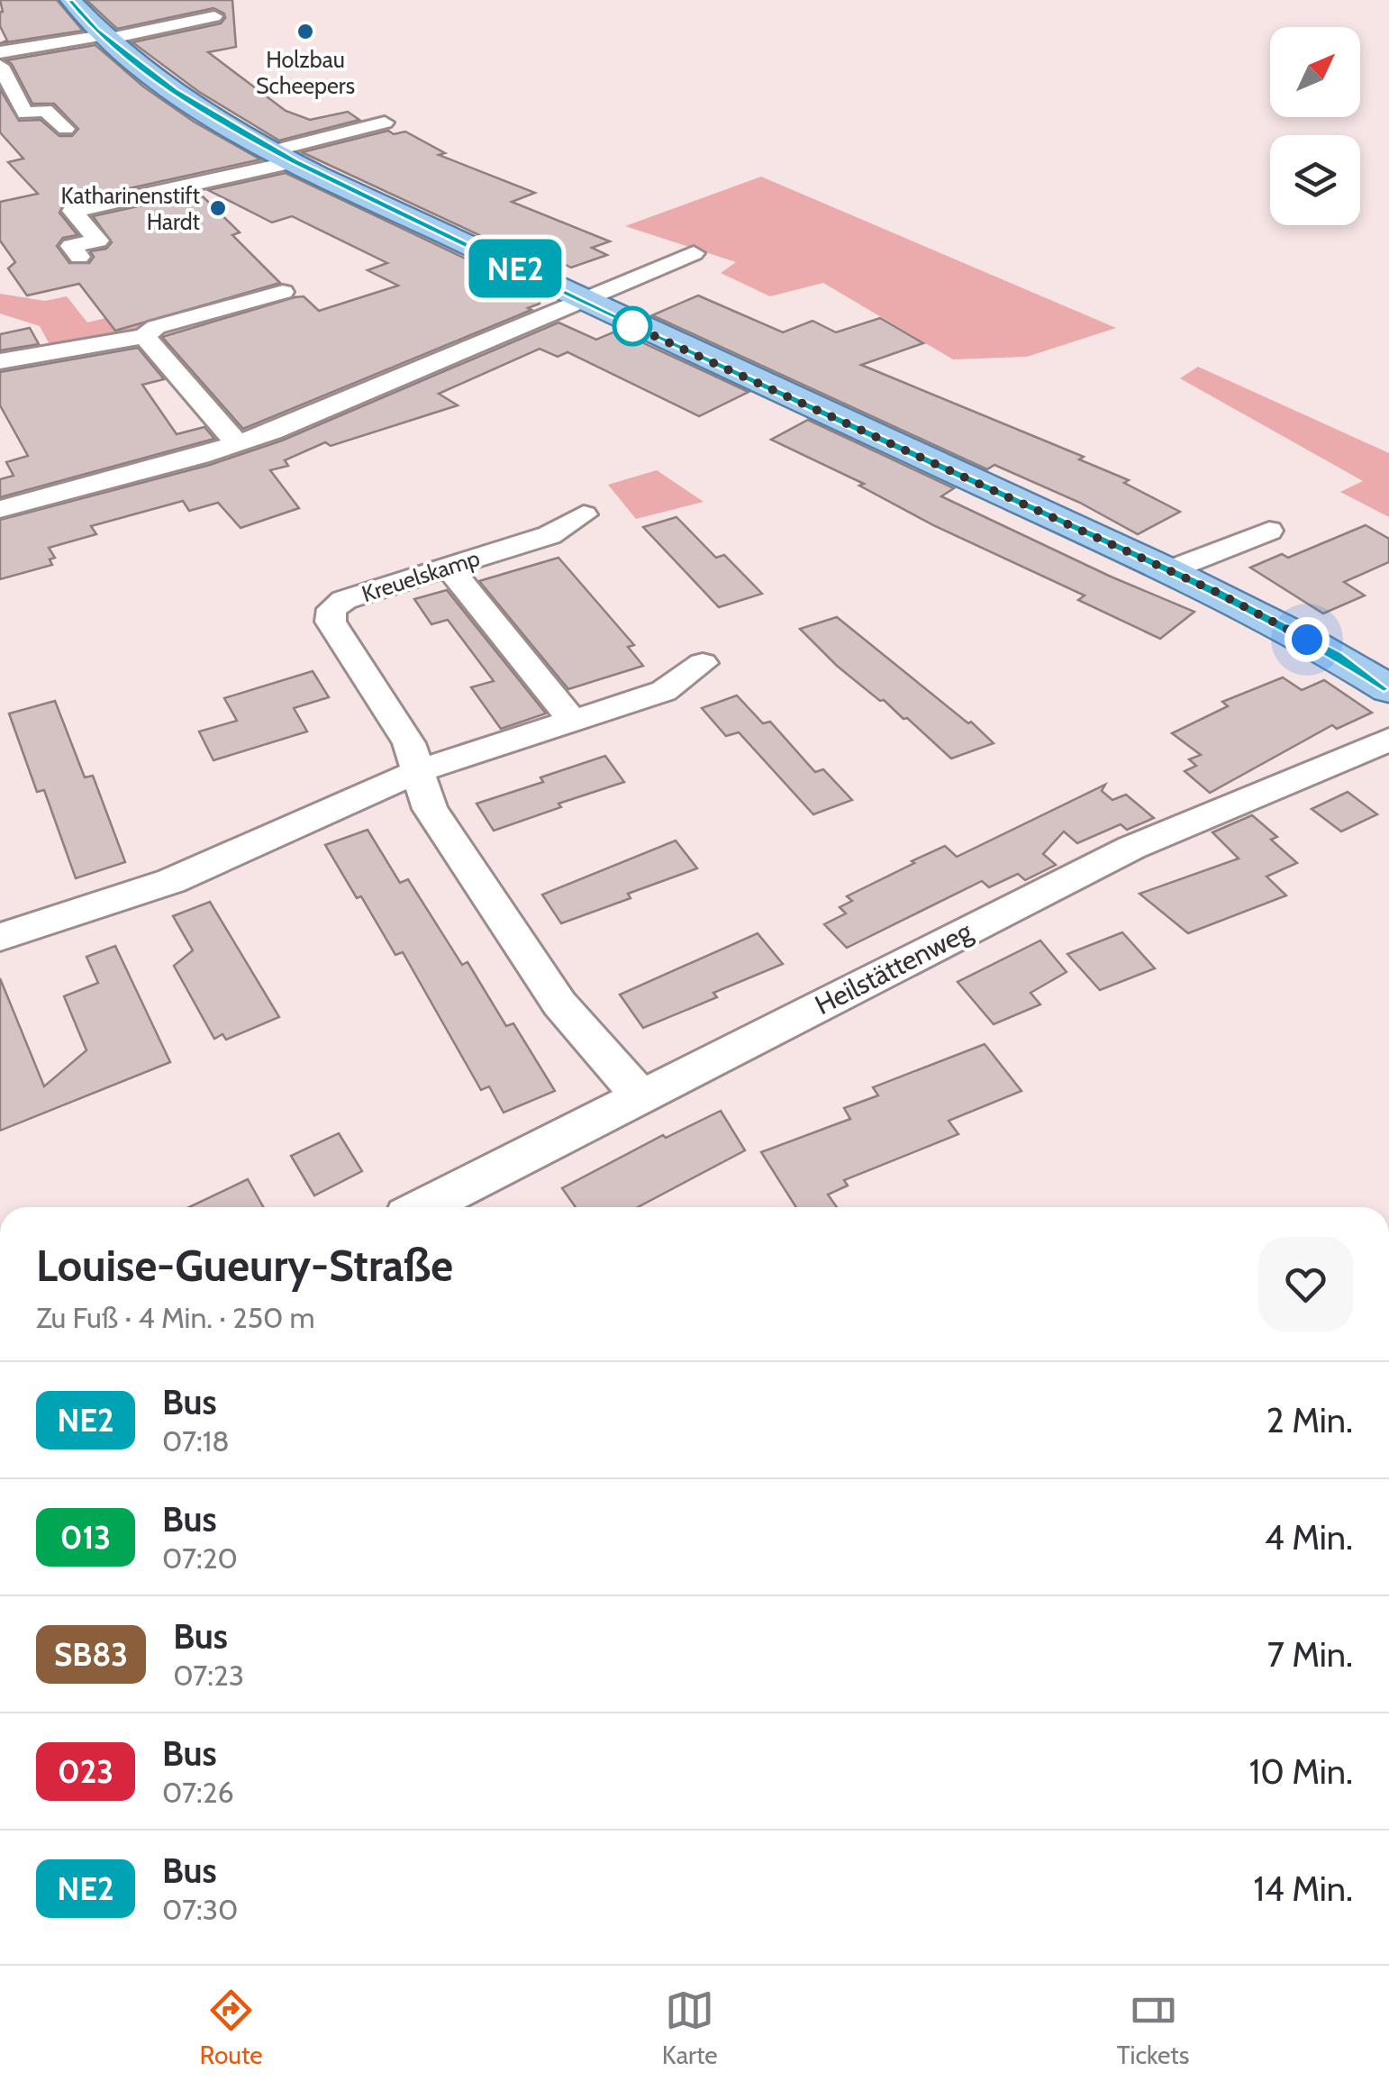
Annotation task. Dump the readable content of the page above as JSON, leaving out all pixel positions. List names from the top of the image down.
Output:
{
  "streets": {
    "street": ["Kreuelskamp", "Heilstättenweg"]
  },
  "crossings": [
    ["Kreuelskamp", "Heilstättenweg"]
  ],
  "places": ["Holzbau Scheepers", "Katharinenstift Hardt"],
  "lines": ["bus line NE2"],
  "north": "top right",
  "page": {
    "on_map": "NE2",
    "heading": ["Louise-Gueury-Straße", "Zu Fuß · 4 Min. · 250 m"],
    "list": [
      {
        "mark": "NE2",
        "name": "Bus",
        "note": "07:18",
        "value": "2 Min."
      },
      {
        "mark": "013",
        "name": "Bus",
        "note": "07:20",
        "value": "4 Min."
      },
      {
        "mark": "SB83",
        "name": "Bus",
        "note": "07:23",
        "value": "7 Min."
      },
      {
        "mark": "023",
        "name": "Bus",
        "note": "07:26",
        "value": "10 Min."
      },
      {
        "mark": "NE2",
        "name": "Bus",
        "note": "07:30",
        "value": "14 Min."
      }
    ],
    "tabs": ["Route", "Karte", "Tickets"]
  }
}
